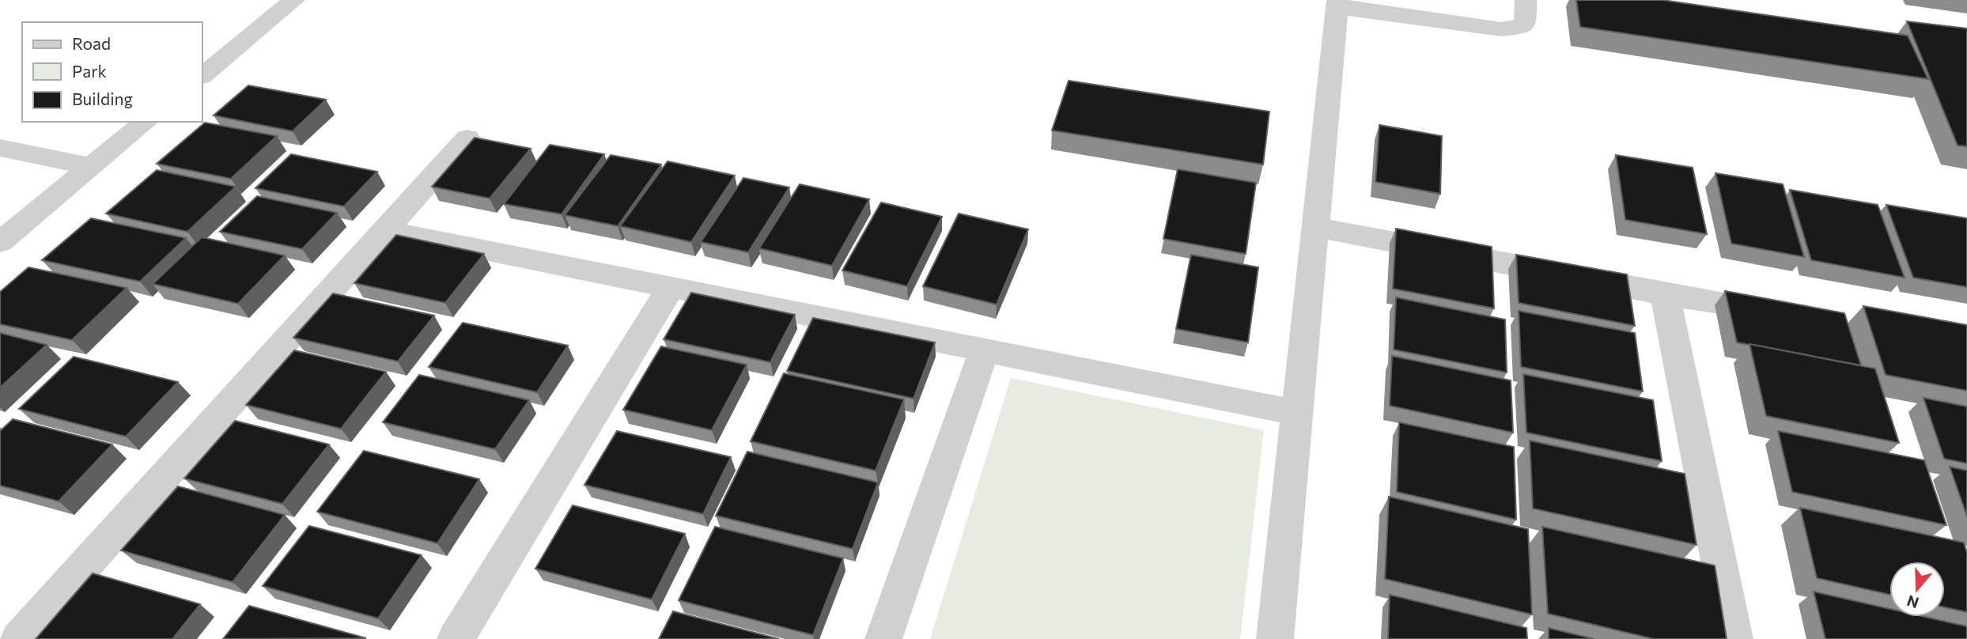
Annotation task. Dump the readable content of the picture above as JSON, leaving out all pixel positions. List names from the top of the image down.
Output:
{
  "legend": ["Road", "Park", "Building"],
  "north": "bottom"
}
